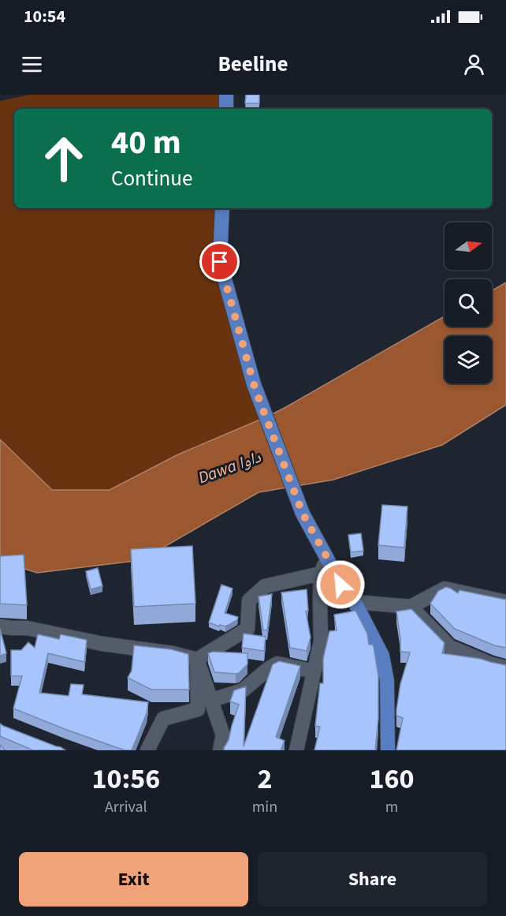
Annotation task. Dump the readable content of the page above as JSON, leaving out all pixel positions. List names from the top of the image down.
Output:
{
  "water": ["Dawa داوا"],
  "north": "right",
  "page": {
    "status": "10:54",
    "header": "Beeline",
    "turn": ["40 m", "Continue"],
    "eta": [
      "10:56",
      "Arrival",
      "2",
      "min",
      "160",
      "m"
    ],
    "buttons": ["Exit", "Share"]
  }
}
